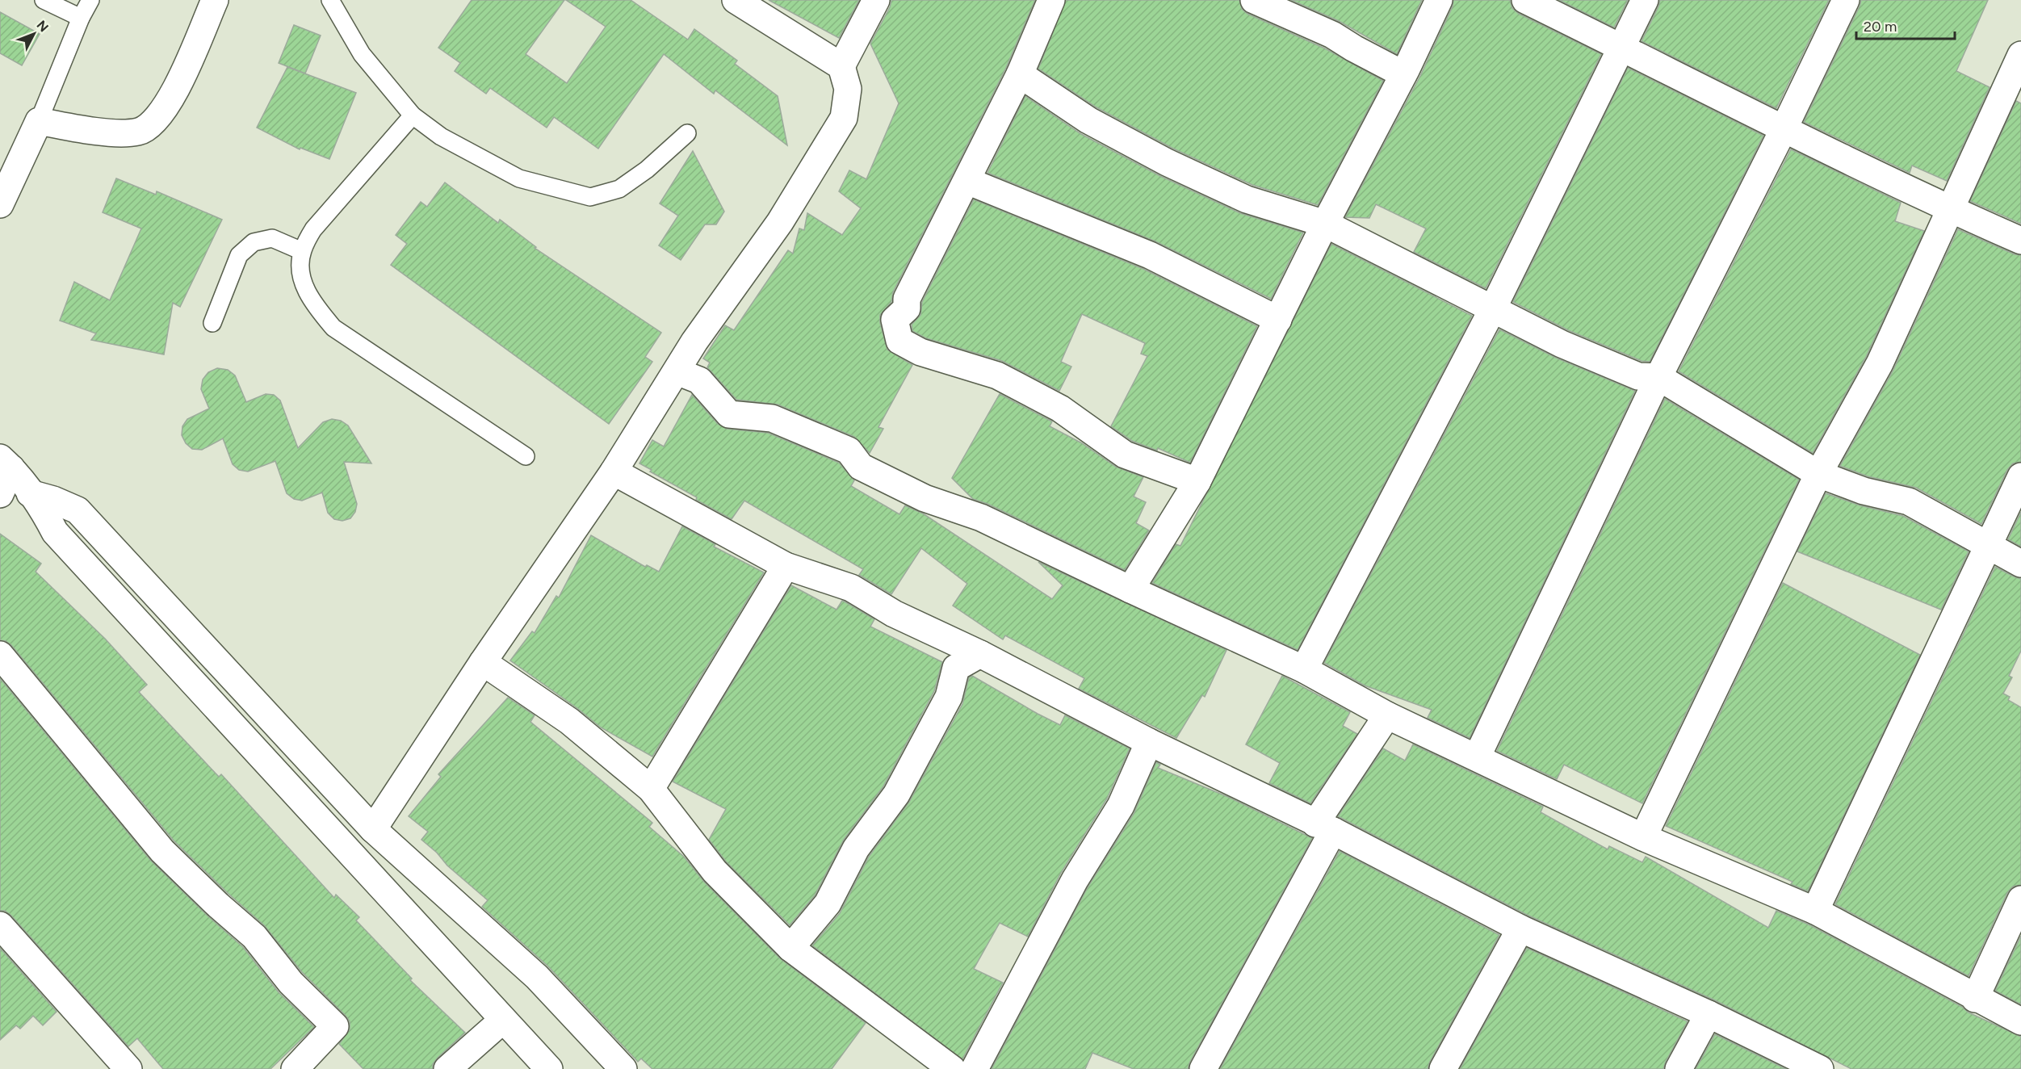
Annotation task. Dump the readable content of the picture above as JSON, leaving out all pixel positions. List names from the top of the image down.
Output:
{
  "scale_bar": "20 m",
  "north": "top right"
}
